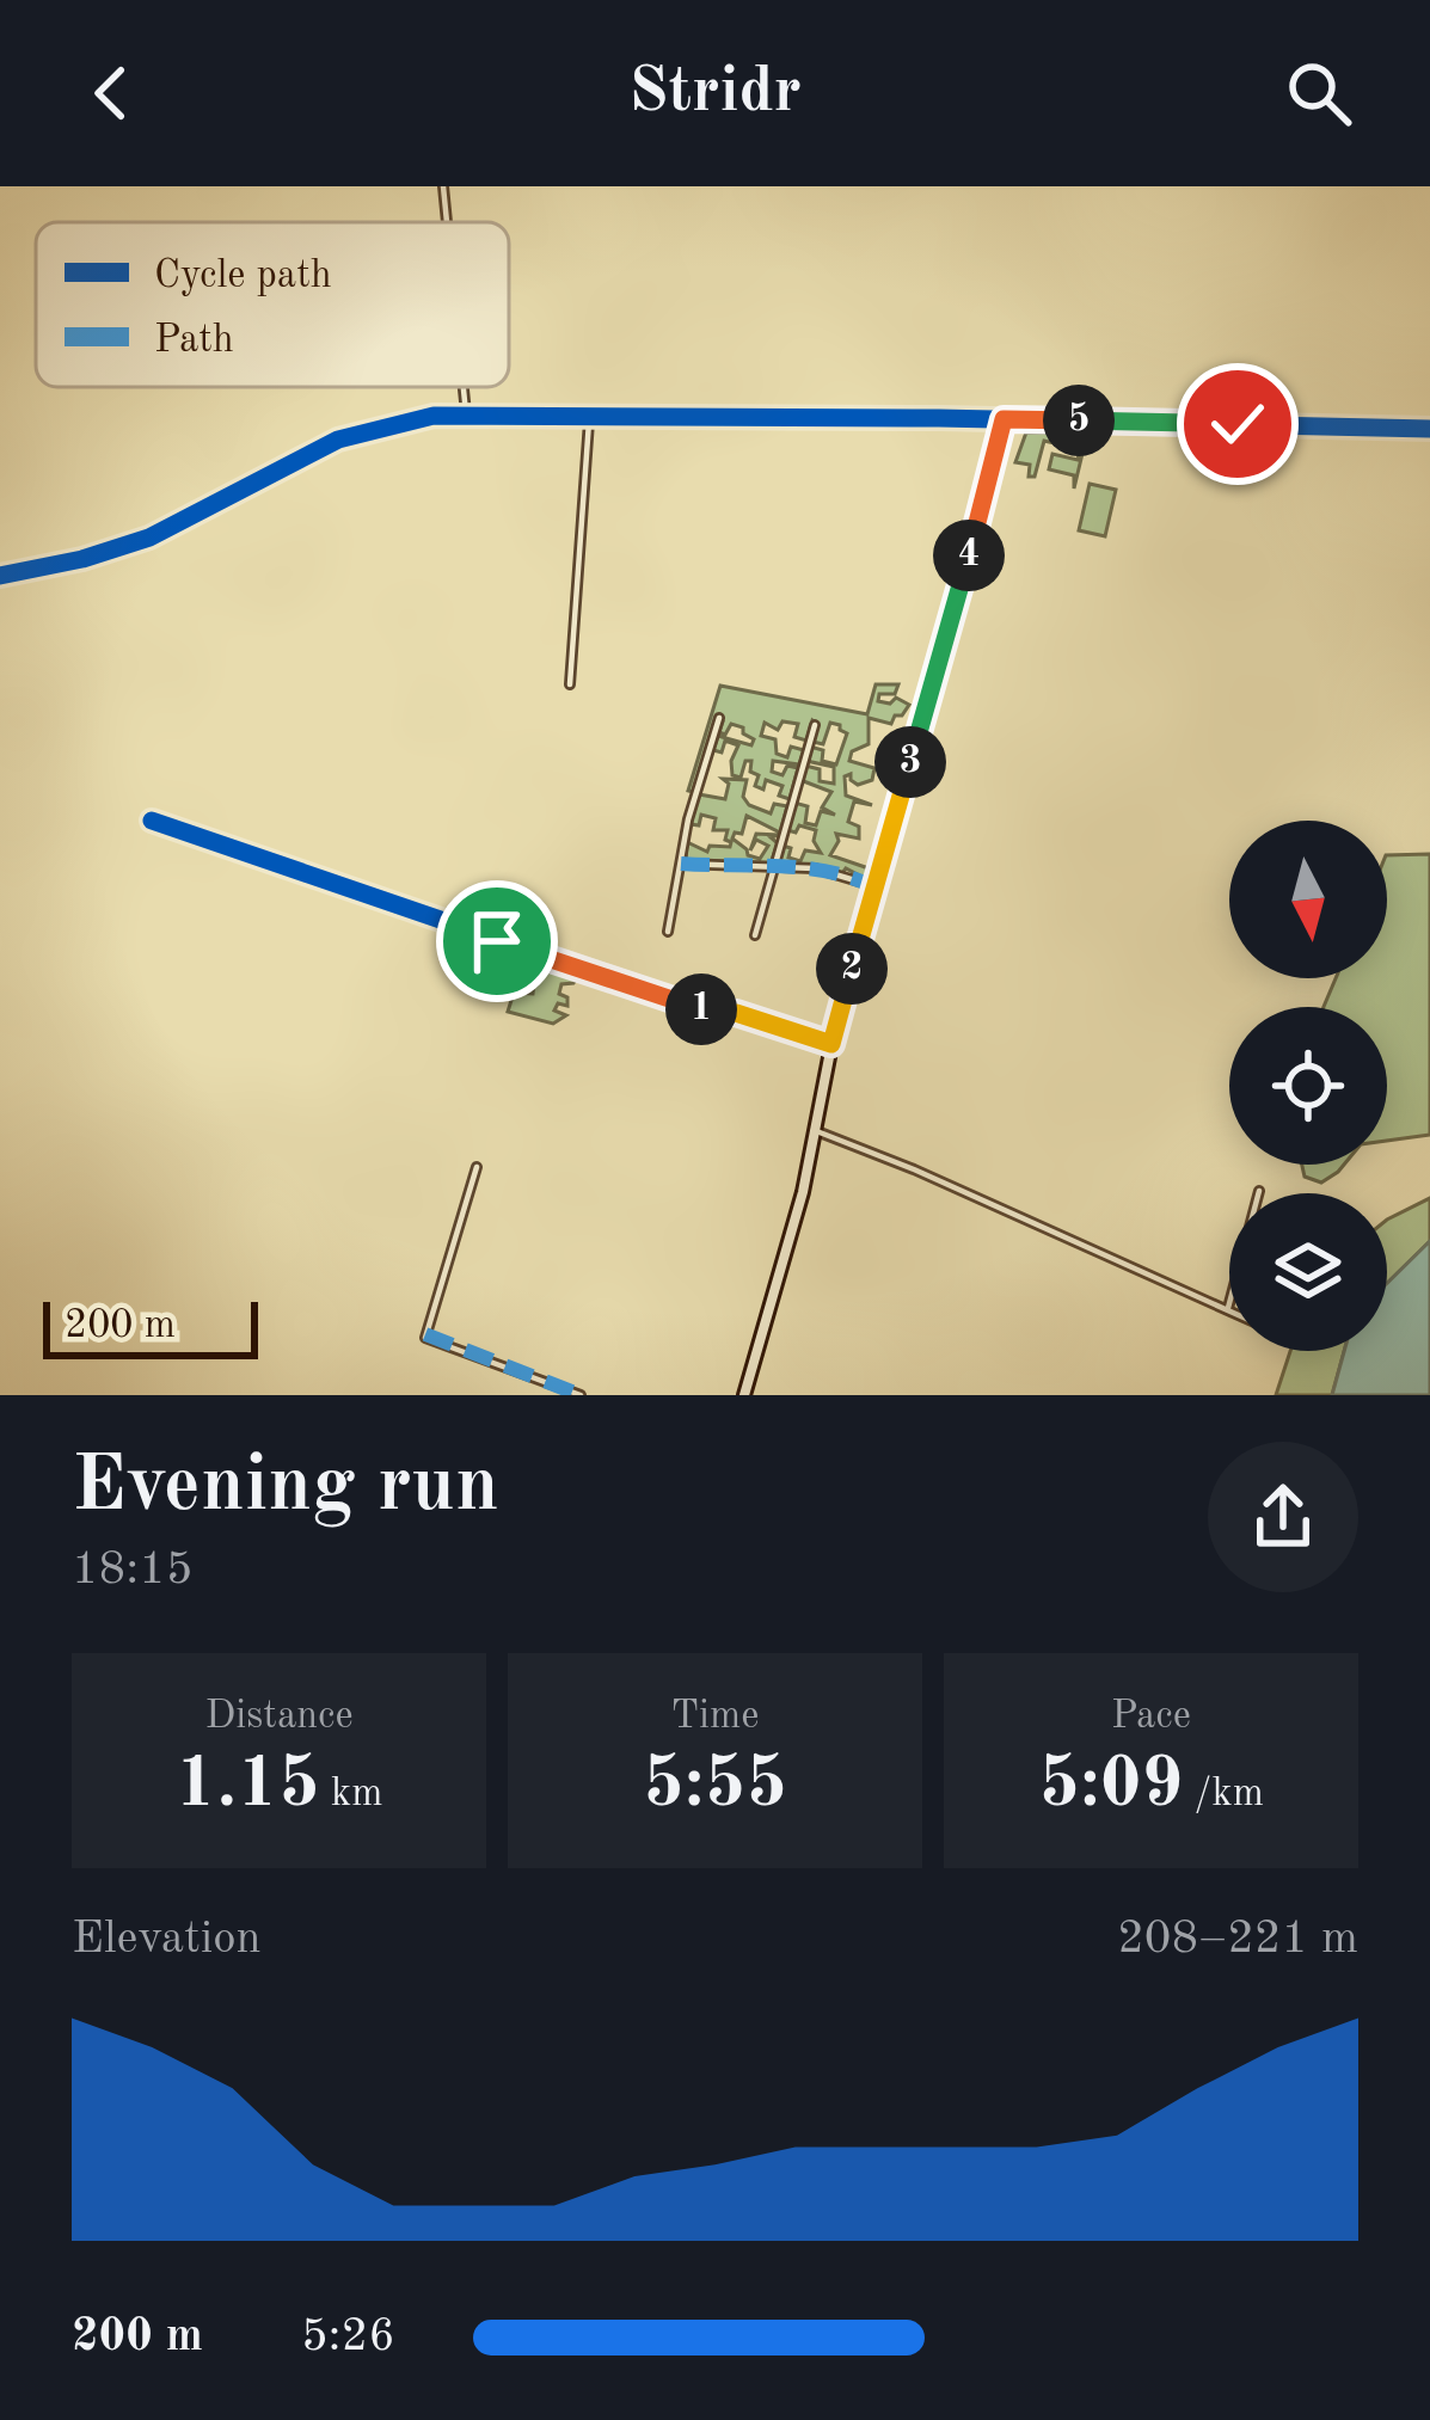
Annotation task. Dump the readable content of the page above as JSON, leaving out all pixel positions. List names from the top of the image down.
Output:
{
  "legend": ["Cycle path", "Path"],
  "scale_bar": "200 m",
  "north": "bottom",
  "page": {
    "header": "Stridr",
    "pins": [
      "5",
      "4",
      "3",
      "2",
      "1"
    ],
    "scale": "200 m",
    "heading": ["Evening run", "18:15"],
    "stats": [
      ["Distance", "1.15 km"],
      ["Time", "5:55"],
      ["Pace", "5:09 /km"]
    ],
    "chart": ["Elevation", "208–221 m"],
    "list": [
      {
        "name": "200 m",
        "note": "5:26"
      }
    ]
  }
}
